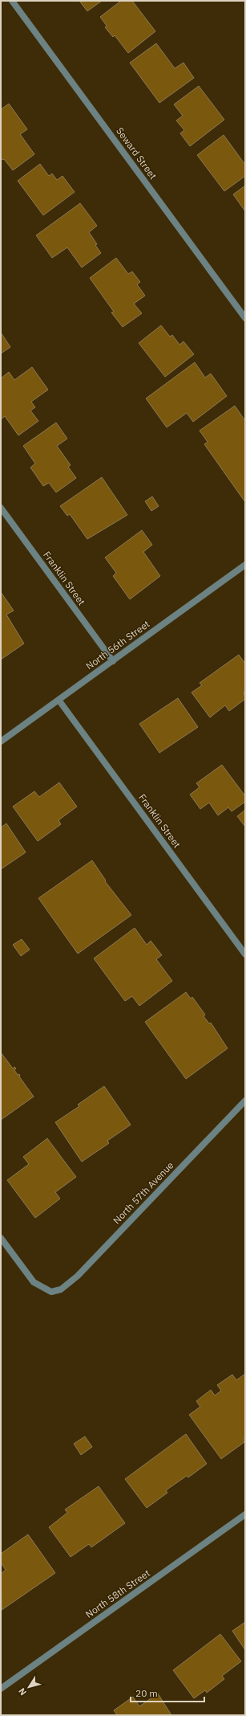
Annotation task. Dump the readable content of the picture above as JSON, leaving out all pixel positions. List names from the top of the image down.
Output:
{
  "streets": {
    "street": [
      "Seward Street",
      "Franklin Street",
      "North 56th Street",
      "North 57th Avenue",
      "North 58th Street"
    ]
  },
  "crossings": [
    ["Franklin Street", "North 56th Street"]
  ],
  "scale_bar": "20 m",
  "north": "bottom left"
}
